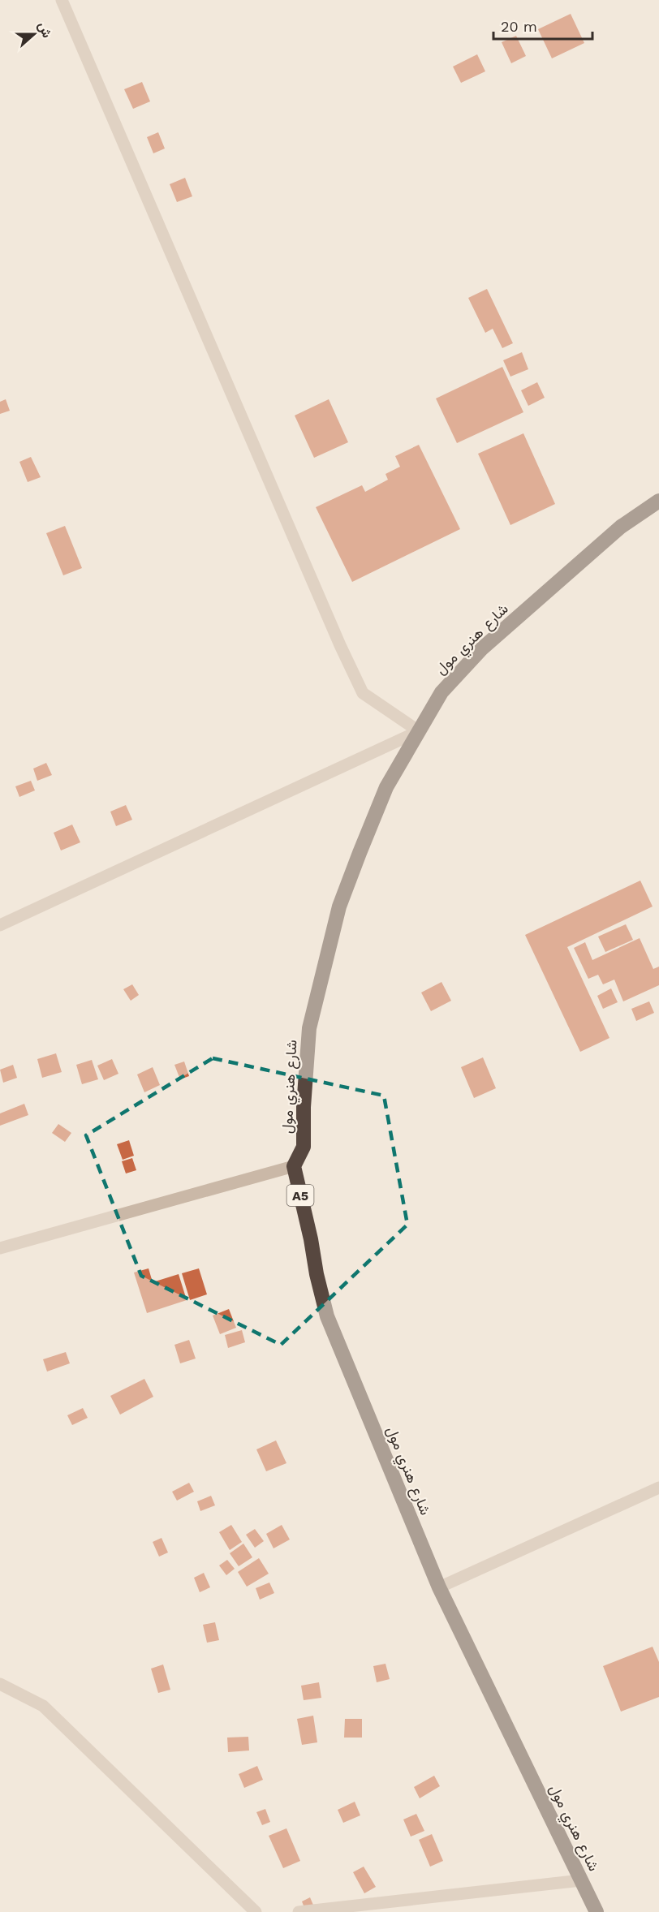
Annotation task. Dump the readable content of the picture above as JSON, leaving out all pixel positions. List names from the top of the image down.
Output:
{
  "streets": {
    "highway": ["شارع هنري مول", "A5"]
  },
  "scale_bar": "20 m",
  "north": "right"
}
